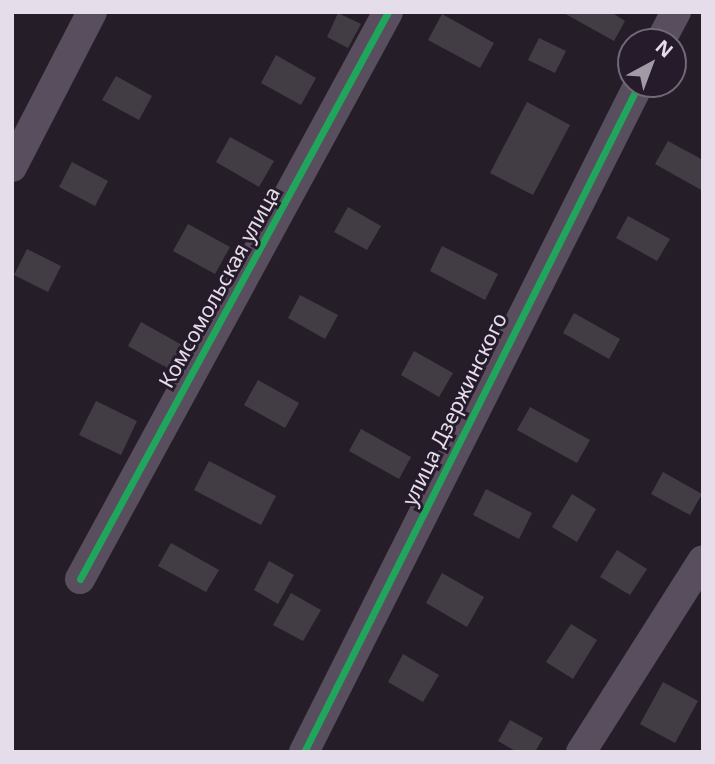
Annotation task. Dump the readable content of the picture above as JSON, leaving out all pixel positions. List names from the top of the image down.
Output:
{
  "streets": {
    "street": ["Комсомольская улица", "улица Дзержинского"]
  },
  "north": "top right"
}
